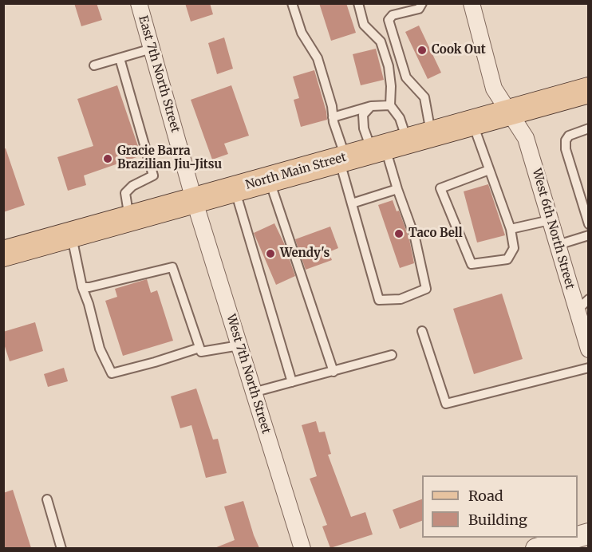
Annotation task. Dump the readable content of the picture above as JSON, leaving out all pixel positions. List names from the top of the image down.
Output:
{
  "streets": {
    "main road": ["North Main Street"],
    "street": ["East 7th North Street", "West 6th North Street", "West 7th North Street"]
  },
  "crossings": [
    ["East 7th North Street", "North Main Street"],
    ["East 7th North Street", "West 7th North Street"],
    ["North Main Street", "West 6th North Street"],
    ["North Main Street", "West 7th North Street"]
  ],
  "places": [
    "Cook Out",
    "Gracie Barra Brazilian Jiu-Jitsu",
    "Taco Bell",
    "Wendy's"
  ],
  "legend": ["Road", "Building"]
}
